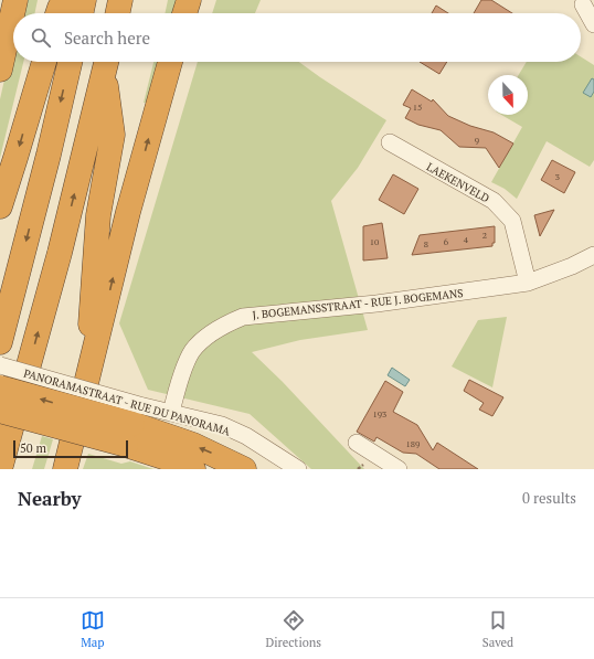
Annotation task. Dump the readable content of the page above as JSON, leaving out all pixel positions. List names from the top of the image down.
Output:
{
  "streets": {
    "street": ["LAEKENVELD", "J. BOGEMANSSTRAAT - RUE J. BOGEMANS", "PANORAMASTRAAT - RUE DU PANORAMA"]
  },
  "crossings": [
    ["LAEKENVELD", "J. BOGEMANSSTRAAT - RUE J. BOGEMANS"],
    ["J. BOGEMANSSTRAAT - RUE J. BOGEMANS", "PANORAMASTRAAT - RUE DU PANORAMA"]
  ],
  "house_numbers": [
    "15",
    "9",
    "3",
    "2",
    "4",
    "10",
    "6",
    "8",
    "193",
    "189"
  ],
  "scale_bar": "50 m",
  "north": "bottom",
  "page": {
    "search": "Search here",
    "scale": "50 m",
    "heading": ["Nearby", "0 results"],
    "nav": ["Map", "Directions", "Saved"]
  }
}
